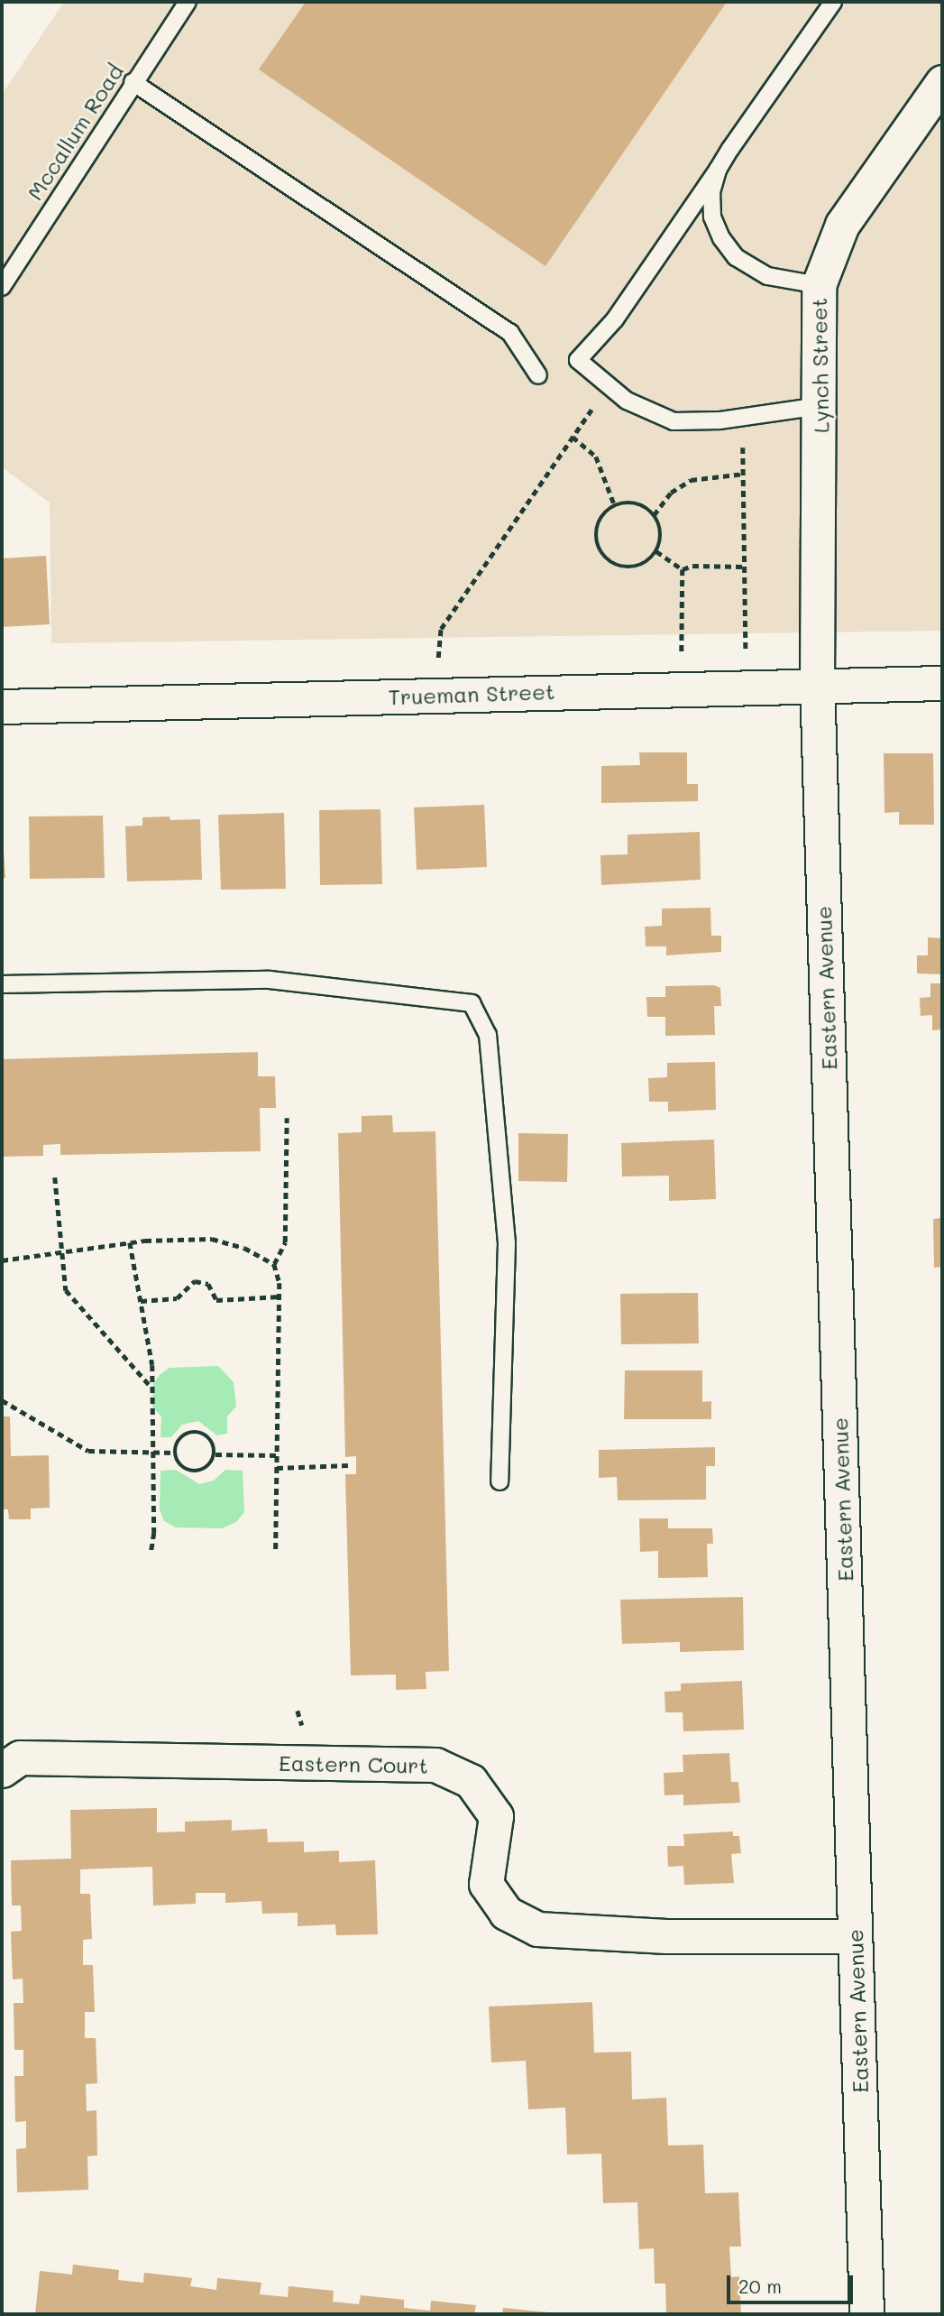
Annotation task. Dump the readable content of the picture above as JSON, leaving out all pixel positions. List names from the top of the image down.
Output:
{
  "streets": {
    "street": [
      "Lynch Street",
      "Trueman Street",
      "Eastern Avenue",
      "Eastern Court"
    ],
    "lane": ["Mccallum Road"]
  },
  "crossings": [
    ["Lynch Street", "Trueman Street"],
    ["Lynch Street", "Eastern Avenue"],
    ["Trueman Street", "Eastern Avenue"],
    ["Eastern Avenue", "Eastern Court"]
  ],
  "scale_bar": "20 m"
}
